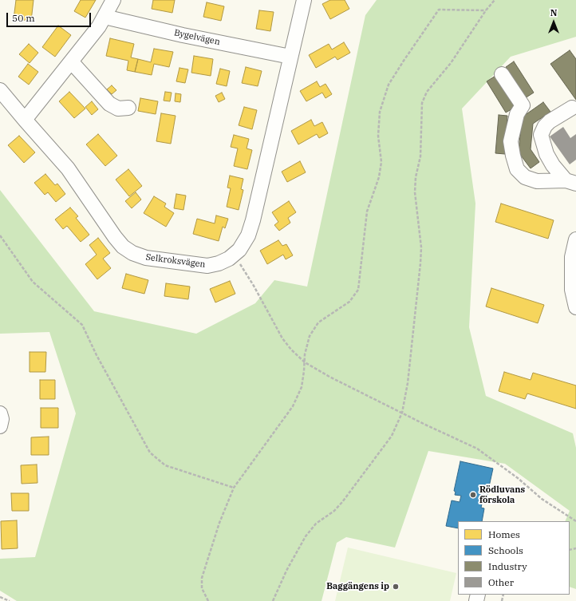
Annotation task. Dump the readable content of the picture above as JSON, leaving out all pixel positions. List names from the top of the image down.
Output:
{
  "streets": {
    "street": ["Bygelvägen", "Selkroksvägen"]
  },
  "crossings": [
    ["Bygelvägen", "Selkroksvägen"]
  ],
  "places": ["Rödluvans förskola", "Baggängens ip"],
  "legend": [
    "Homes",
    "Schools",
    "Industry",
    "Other"
  ],
  "scale_bar": "50 m",
  "north": "top"
}
